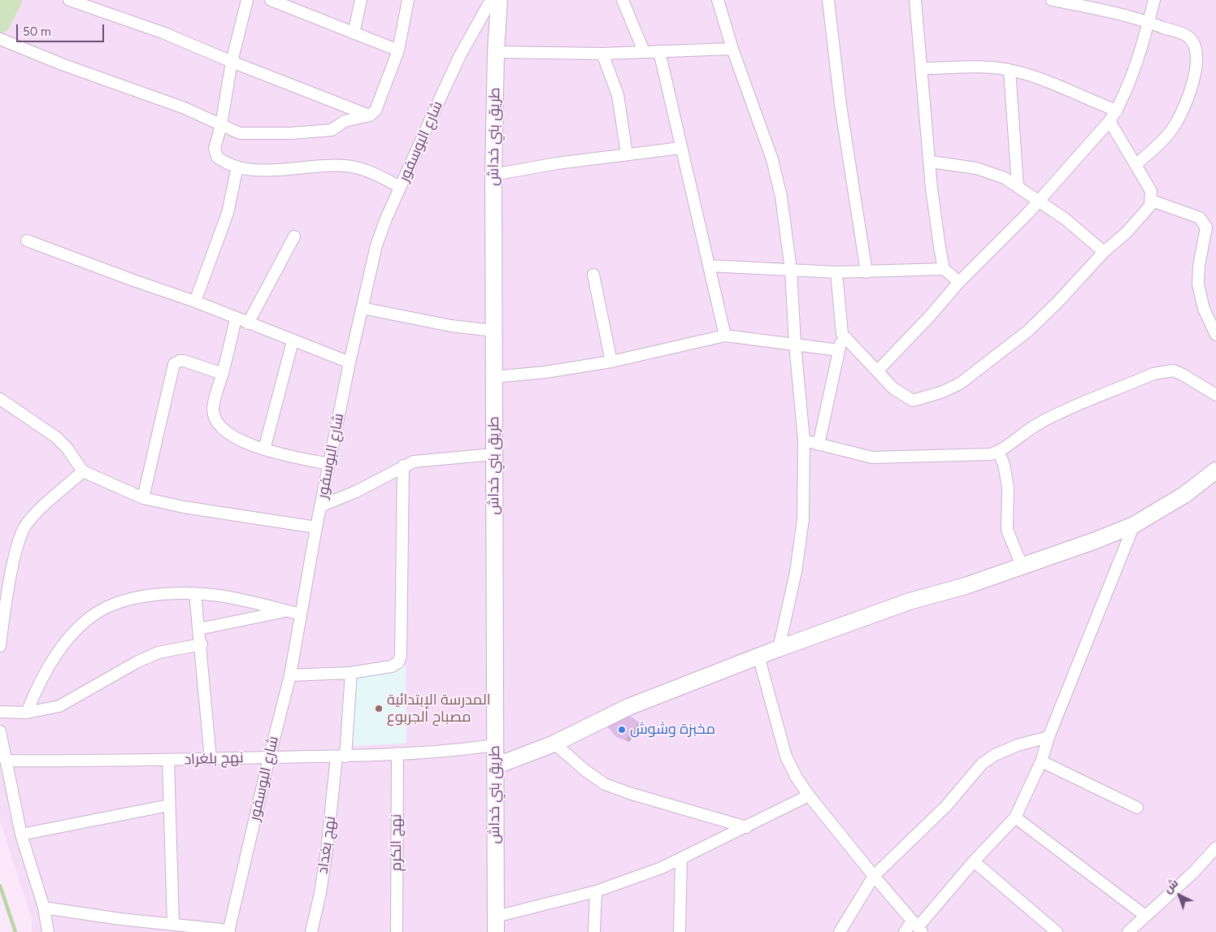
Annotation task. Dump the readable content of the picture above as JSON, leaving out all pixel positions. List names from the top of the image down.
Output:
{
  "streets": {
    "main road": ["طريق بني خداش"],
    "street": [
      "شارع البوسفور",
      "نهج بلغراد",
      "نهج الكرم",
      "نهج بغداد"
    ]
  },
  "crossings": [
    ["طريق بني خداش", "نهج بلغراد"],
    ["شارع البوسفور", "نهج بلغراد"],
    ["نهج بلغراد", "نهج الكرم"],
    ["نهج بلغراد", "نهج بغداد"]
  ],
  "places": ["المدرسة الإبتدائية مصباح الجربوع", "مخبزة وشوش"],
  "scale_bar": "50 m",
  "north": "top left"
}
